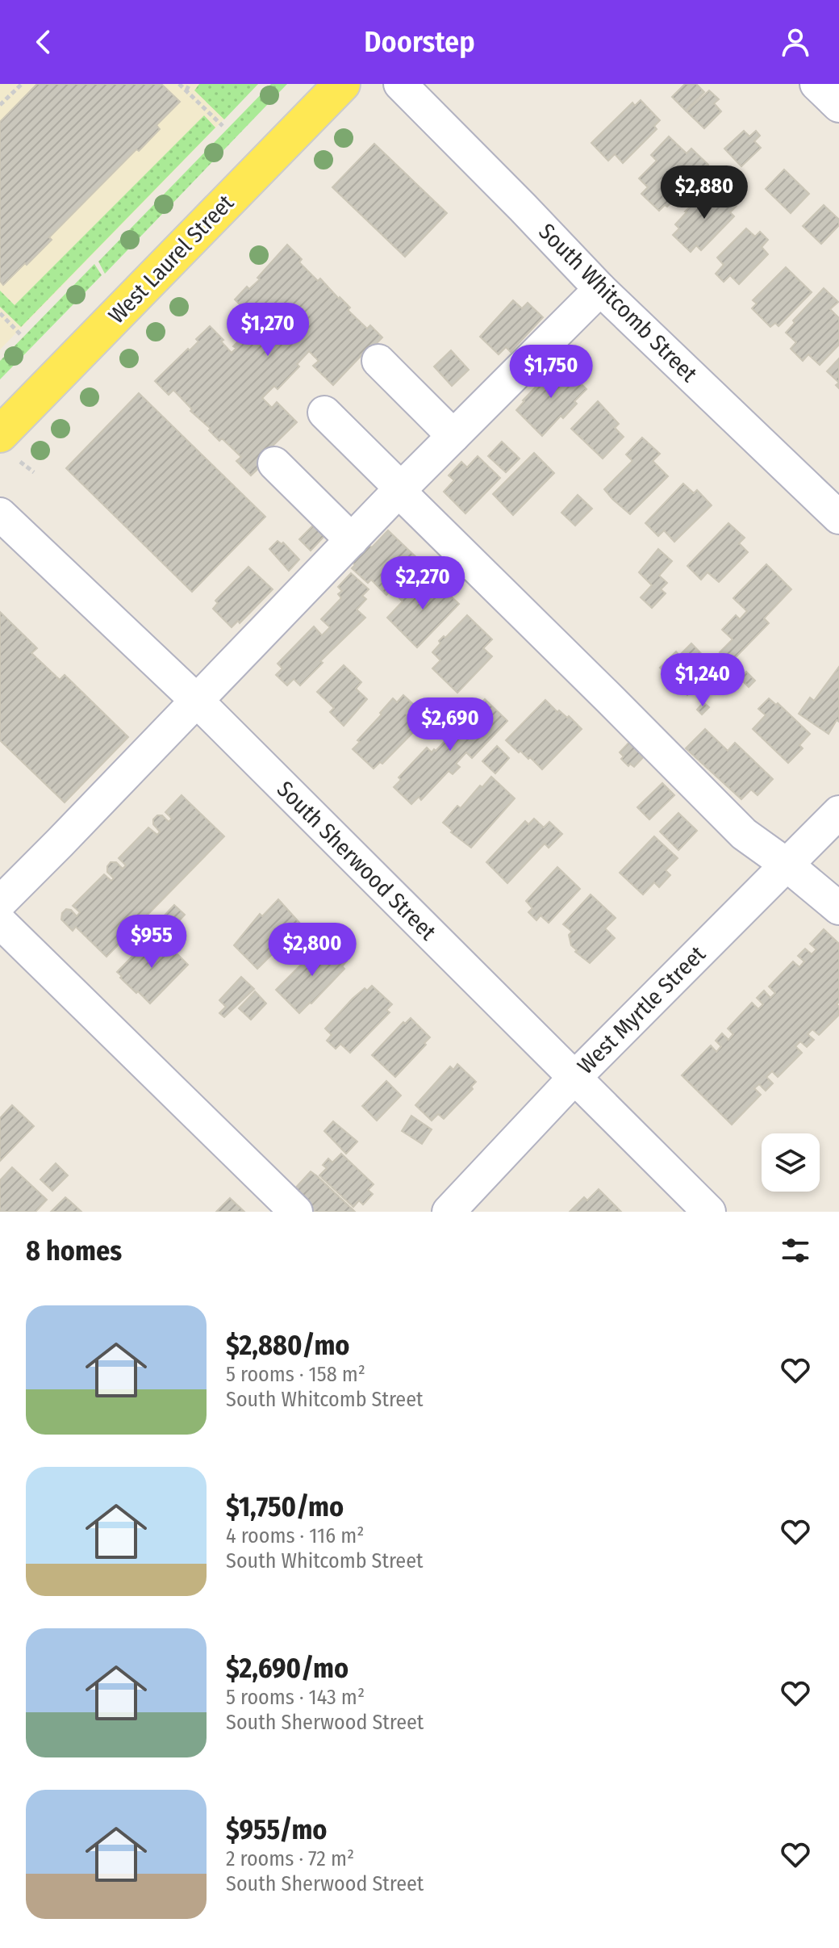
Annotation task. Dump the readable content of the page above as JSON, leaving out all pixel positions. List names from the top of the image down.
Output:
{
  "streets": {
    "main road": ["West Laurel Street"],
    "street": ["South Whitcomb Street", "South Sherwood Street", "West Myrtle Street"]
  },
  "crossings": [
    ["South Sherwood Street", "West Myrtle Street"]
  ],
  "page": {
    "header": "Doorstep",
    "price": [
      "$2,880",
      "$1,270",
      "$1,750",
      "$2,270",
      "$1,240",
      "$2,690",
      "$955",
      "$2,800"
    ],
    "heading": "8 homes",
    "list": [
      {
        "name": "$2,880/mo",
        "note": "5 rooms · 158 m² · South Whitcomb Street"
      },
      {
        "name": "$1,750/mo",
        "note": "4 rooms · 116 m² · South Whitcomb Street"
      },
      {
        "name": "$2,690/mo",
        "note": "5 rooms · 143 m² · South Sherwood Street"
      },
      {
        "name": "$955/mo",
        "note": "2 rooms · 72 m² · South Sherwood Street"
      }
    ]
  }
}
